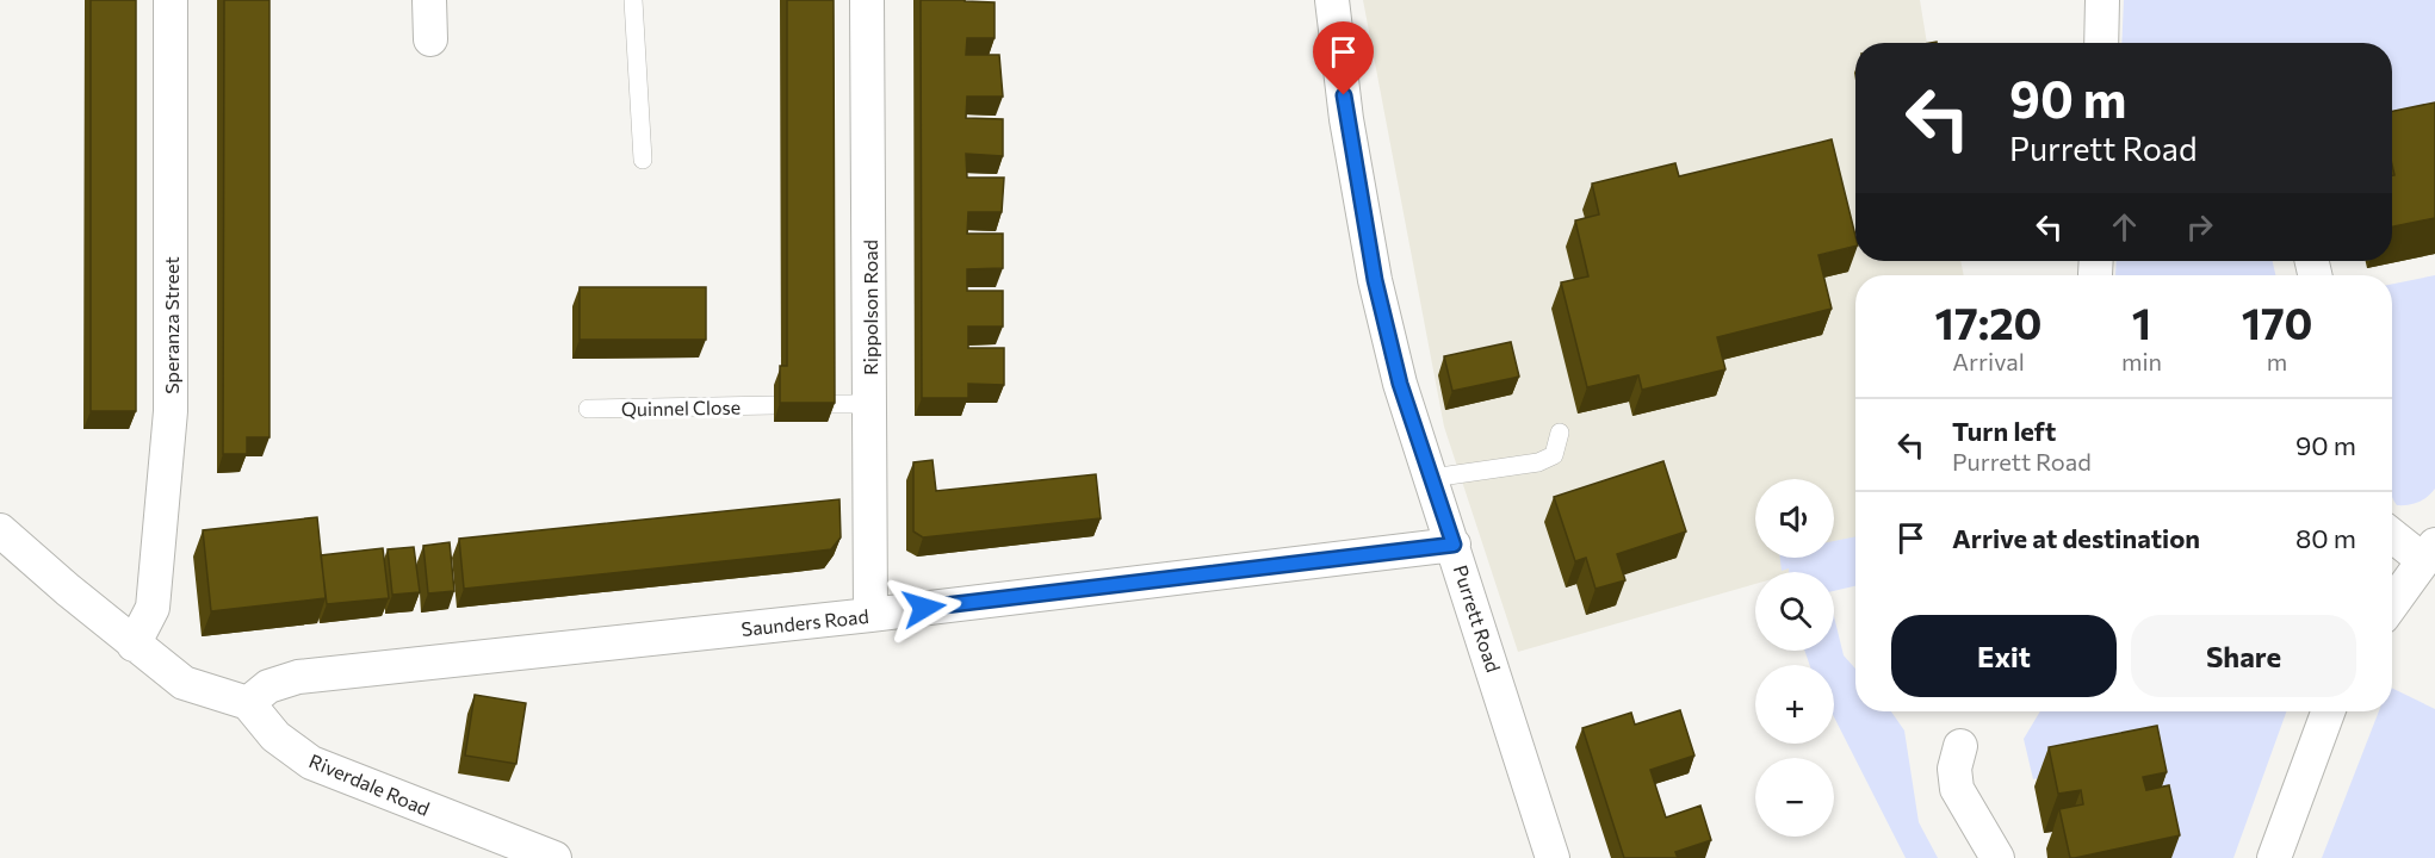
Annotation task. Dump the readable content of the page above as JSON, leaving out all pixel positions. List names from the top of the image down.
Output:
{
  "streets": {
    "street": [
      "Rippolson Road",
      "Speranza Street",
      "Purrett Road",
      "Saunders Road",
      "Riverdale Road"
    ],
    "lane": ["Quinnel Close"]
  },
  "crossings": [
    ["Rippolson Road", "Saunders Road"],
    ["Purrett Road", "Saunders Road"],
    ["Saunders Road", "Riverdale Road"]
  ],
  "page": {
    "turn": ["90 m", "Purrett Road"],
    "eta": [
      "17:20",
      "Arrival",
      "1",
      "min",
      "170",
      "m"
    ],
    "list": [
      {
        "name": "Turn left",
        "note": "Purrett Road",
        "value": "90 m"
      },
      {
        "name": "Arrive at destination",
        "value": "80 m"
      }
    ],
    "map_buttons": ["+", "−"],
    "buttons": ["Exit", "Share"]
  }
}
